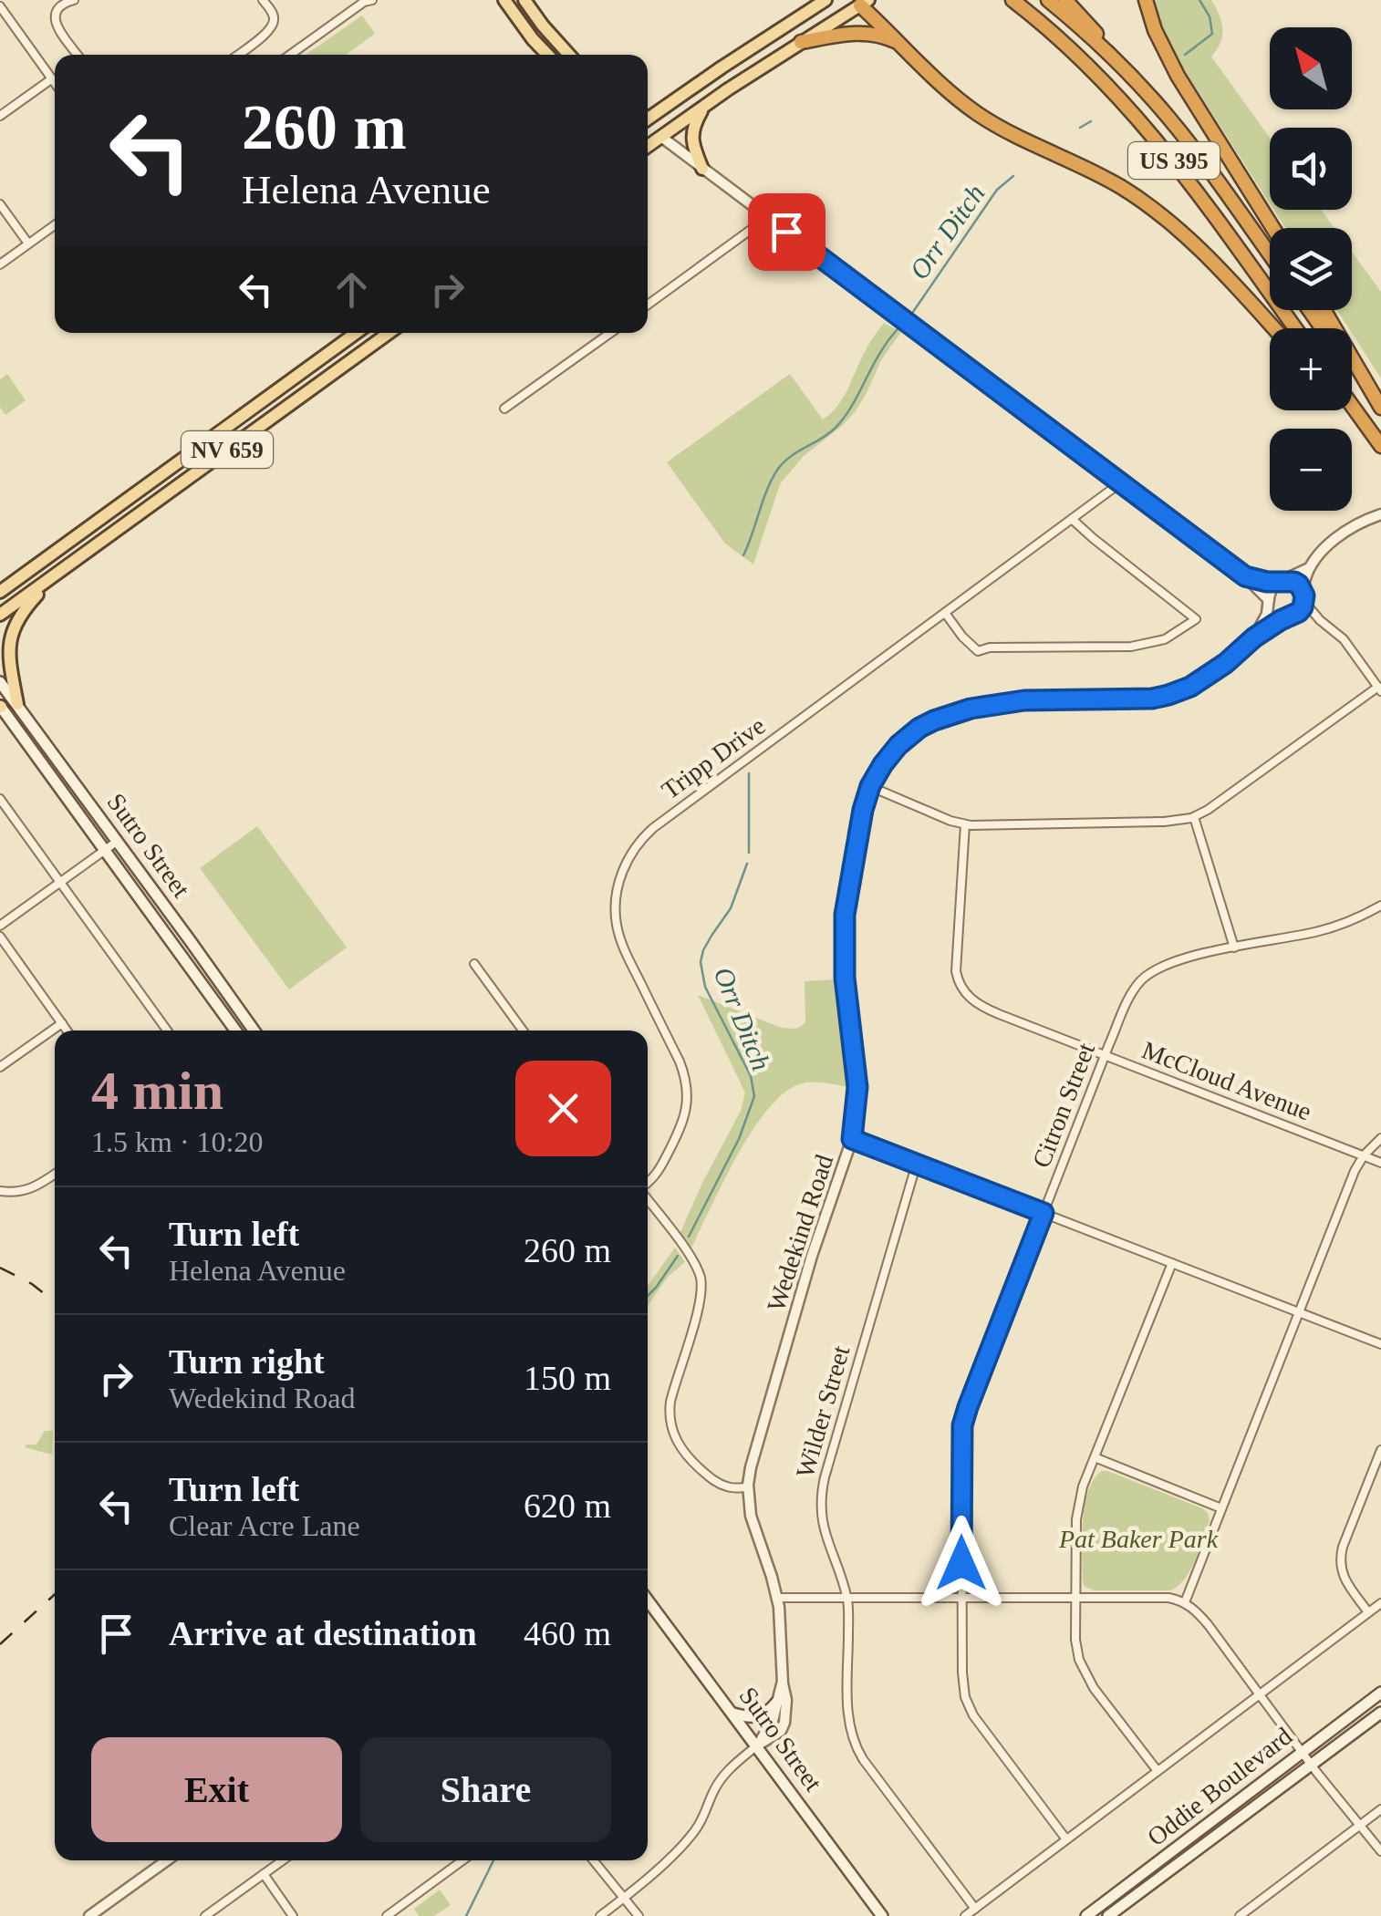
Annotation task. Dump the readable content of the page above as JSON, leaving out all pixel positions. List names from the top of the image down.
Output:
{
  "streets": {
    "highway": ["US 395"],
    "main road": ["NV 659", "Sutro Street", "Oddie Boulevard"],
    "street": [
      "Tripp Drive",
      "McCloud Avenue",
      "Citron Street",
      "Wedekind Road",
      "Wilder Street"
    ]
  },
  "crossings": [
    ["Sutro Street", "Wedekind Road"],
    ["McCloud Avenue", "Citron Street"]
  ],
  "water": ["Orr Ditch"],
  "parks": ["Pat Baker Park"],
  "north": "top left",
  "page": {
    "map_buttons": ["+", "−"],
    "turn": ["260 m", "Helena Avenue"],
    "heading": ["4 min", "1.5 km · 10:20"],
    "list": [
      {
        "name": "Turn left",
        "note": "Helena Avenue",
        "value": "260 m"
      },
      {
        "name": "Turn right",
        "note": "Wedekind Road",
        "value": "150 m"
      },
      {
        "name": "Turn left",
        "note": "Clear Acre Lane",
        "value": "620 m"
      },
      {
        "name": "Arrive at destination",
        "value": "460 m"
      }
    ],
    "buttons": ["Exit", "Share"]
  }
}
